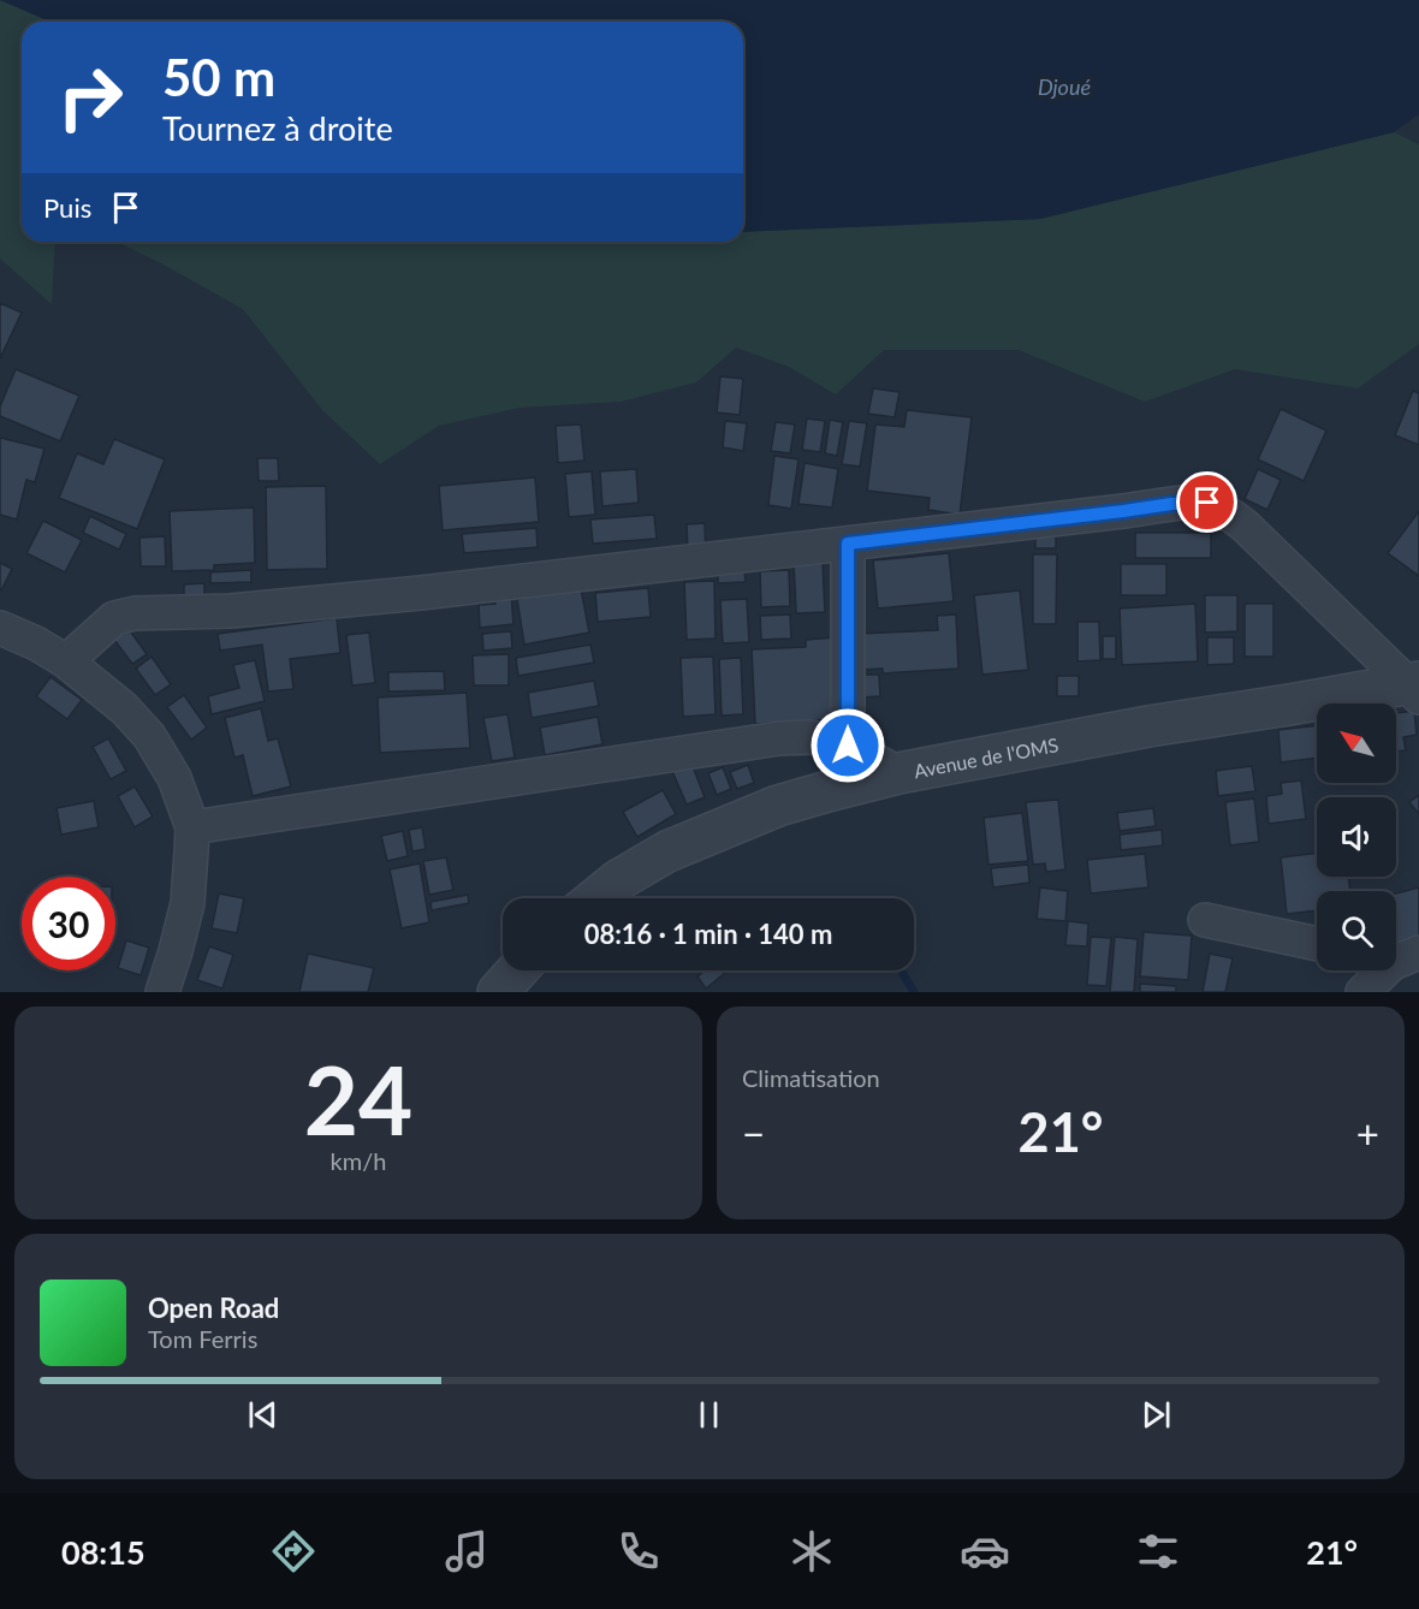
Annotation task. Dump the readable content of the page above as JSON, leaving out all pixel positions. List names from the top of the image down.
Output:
{
  "streets": {
    "street": ["Avenue de l'OMS"]
  },
  "water": ["Djoué"],
  "north": "top left",
  "page": {
    "turn": ["50 m", "Tournez à droite"],
    "then": "Puis",
    "limit": "30",
    "trip": "08:16 · 1 min · 140 m",
    "tile": [
      ["24", "km/h"],
      "Climatisation"
    ],
    "heat": ["−", "21°", "+"],
    "song": ["Open Road", "Tom Ferris"],
    "tabs": ["08:15", "21°"]
  }
}
